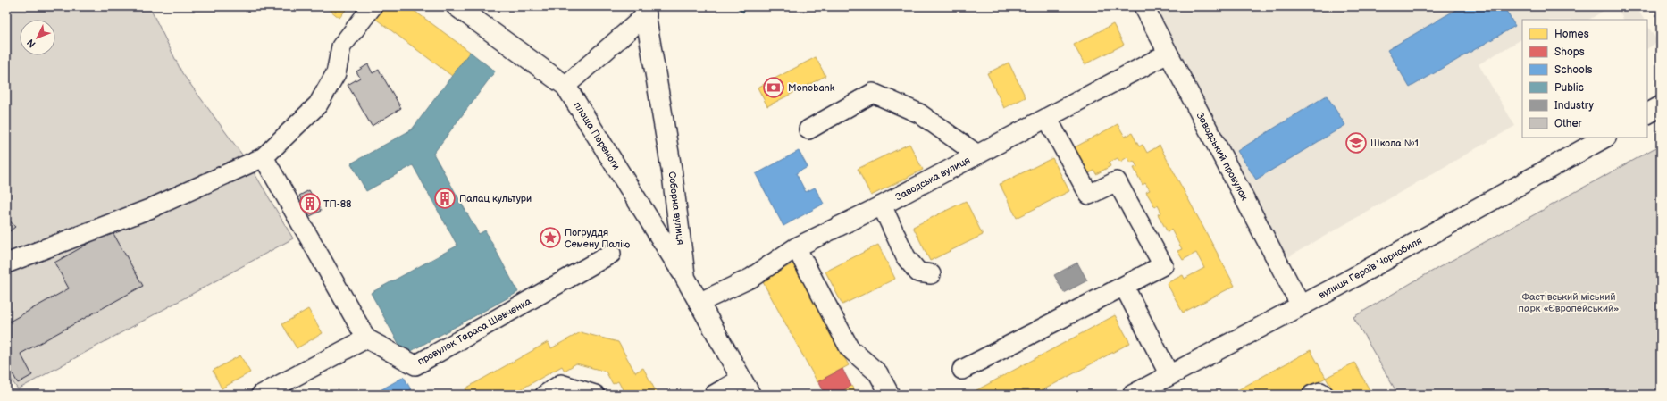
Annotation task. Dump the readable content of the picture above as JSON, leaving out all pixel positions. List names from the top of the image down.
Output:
{
  "streets": {
    "main road": ["площа Перемоги", "Соборна вулиця", "вулиця Героїв Чорнобиля"],
    "street": ["Заводський провулок", "Заводська вулиця", "провулок Тараса Шевченка"]
  },
  "crossings": [
    ["площа Перемоги", "Соборна вулиця"],
    ["Заводський провулок", "Заводська вулиця"],
    ["Заводський провулок", "вулиця Героїв Чорнобиля"],
    ["Заводська вулиця", "Соборна вулиця"]
  ],
  "parks": ["Фастівський міський парк «Європейський»"],
  "places": {
    "bank": ["Monobank"],
    "school or university": ["Школа №1"],
    "building": ["Палац культури", "ТП-88"],
    "place": ["Погруддя Семену Палію"]
  },
  "legend": [
    "Homes",
    "Shops",
    "Schools",
    "Public",
    "Industry",
    "Other"
  ],
  "north": "bottom left"
}
